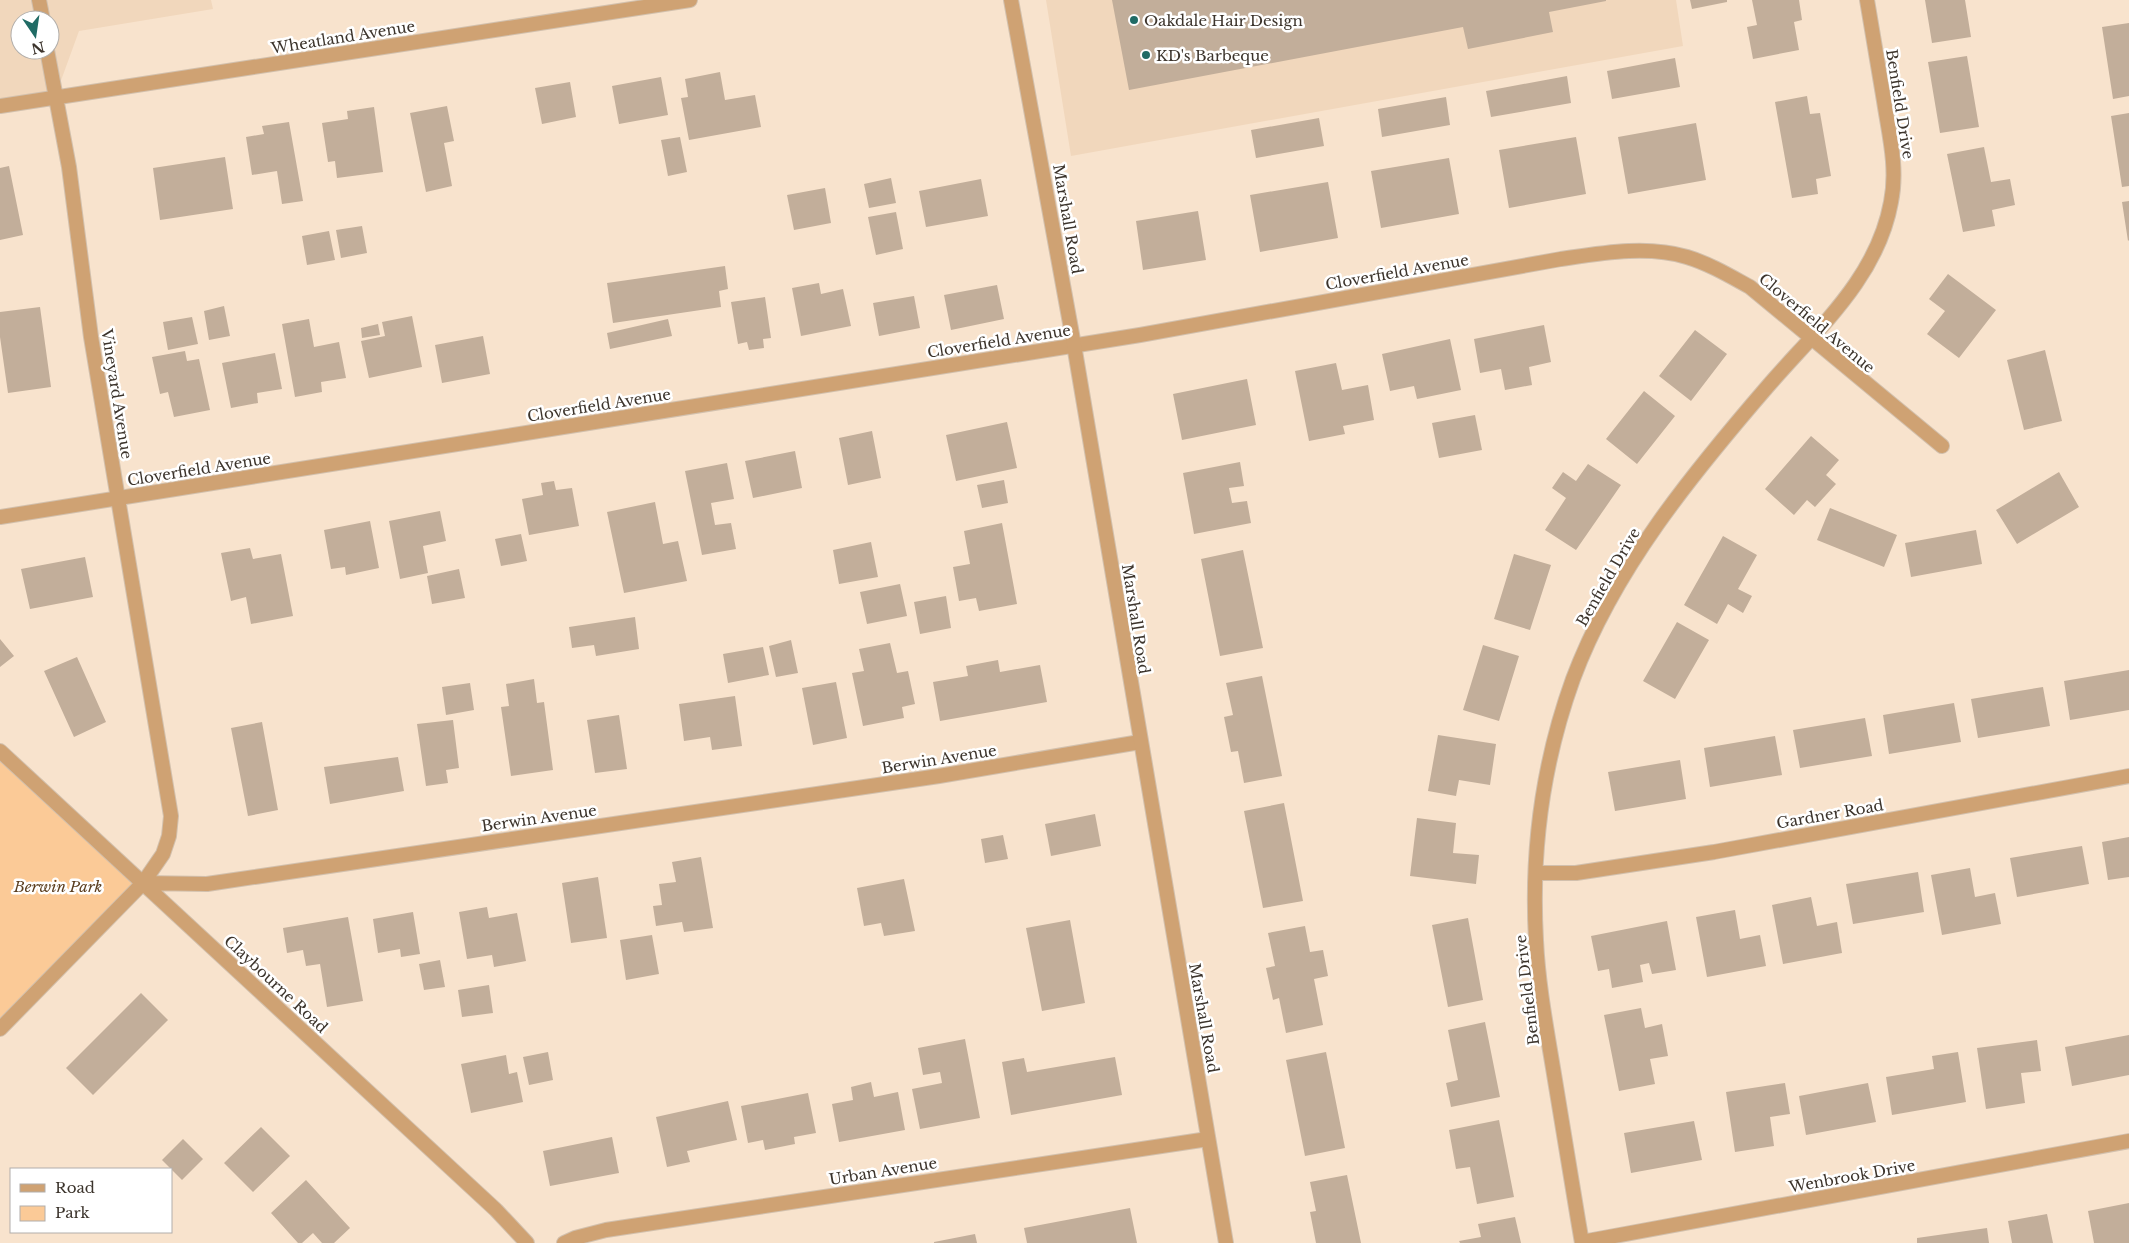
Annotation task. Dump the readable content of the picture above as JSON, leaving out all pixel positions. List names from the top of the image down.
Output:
{
  "streets": {
    "street": [
      "Wheatland Avenue",
      "Benfield Drive",
      "Marshall Road",
      "Cloverfield Avenue",
      "Vineyard Avenue",
      "Berwin Avenue",
      "Gardner Road",
      "Claybourne Road",
      "Urban Avenue",
      "Wenbrook Drive"
    ]
  },
  "crossings": [
    ["Wheatland Avenue", "Vineyard Avenue"],
    ["Benfield Drive", "Cloverfield Avenue"],
    ["Benfield Drive", "Gardner Road"],
    ["Benfield Drive", "Wenbrook Drive"],
    ["Marshall Road", "Cloverfield Avenue"],
    ["Marshall Road", "Berwin Avenue"],
    ["Marshall Road", "Urban Avenue"],
    ["Cloverfield Avenue", "Vineyard Avenue"],
    ["Vineyard Avenue", "Berwin Avenue"],
    ["Vineyard Avenue", "Claybourne Road"],
    ["Berwin Avenue", "Claybourne Road"]
  ],
  "parks": ["Berwin Park"],
  "places": ["Oakdale Hair Design", "KD's Barbeque"],
  "legend": ["Road", "Park"],
  "north": "bottom"
}
